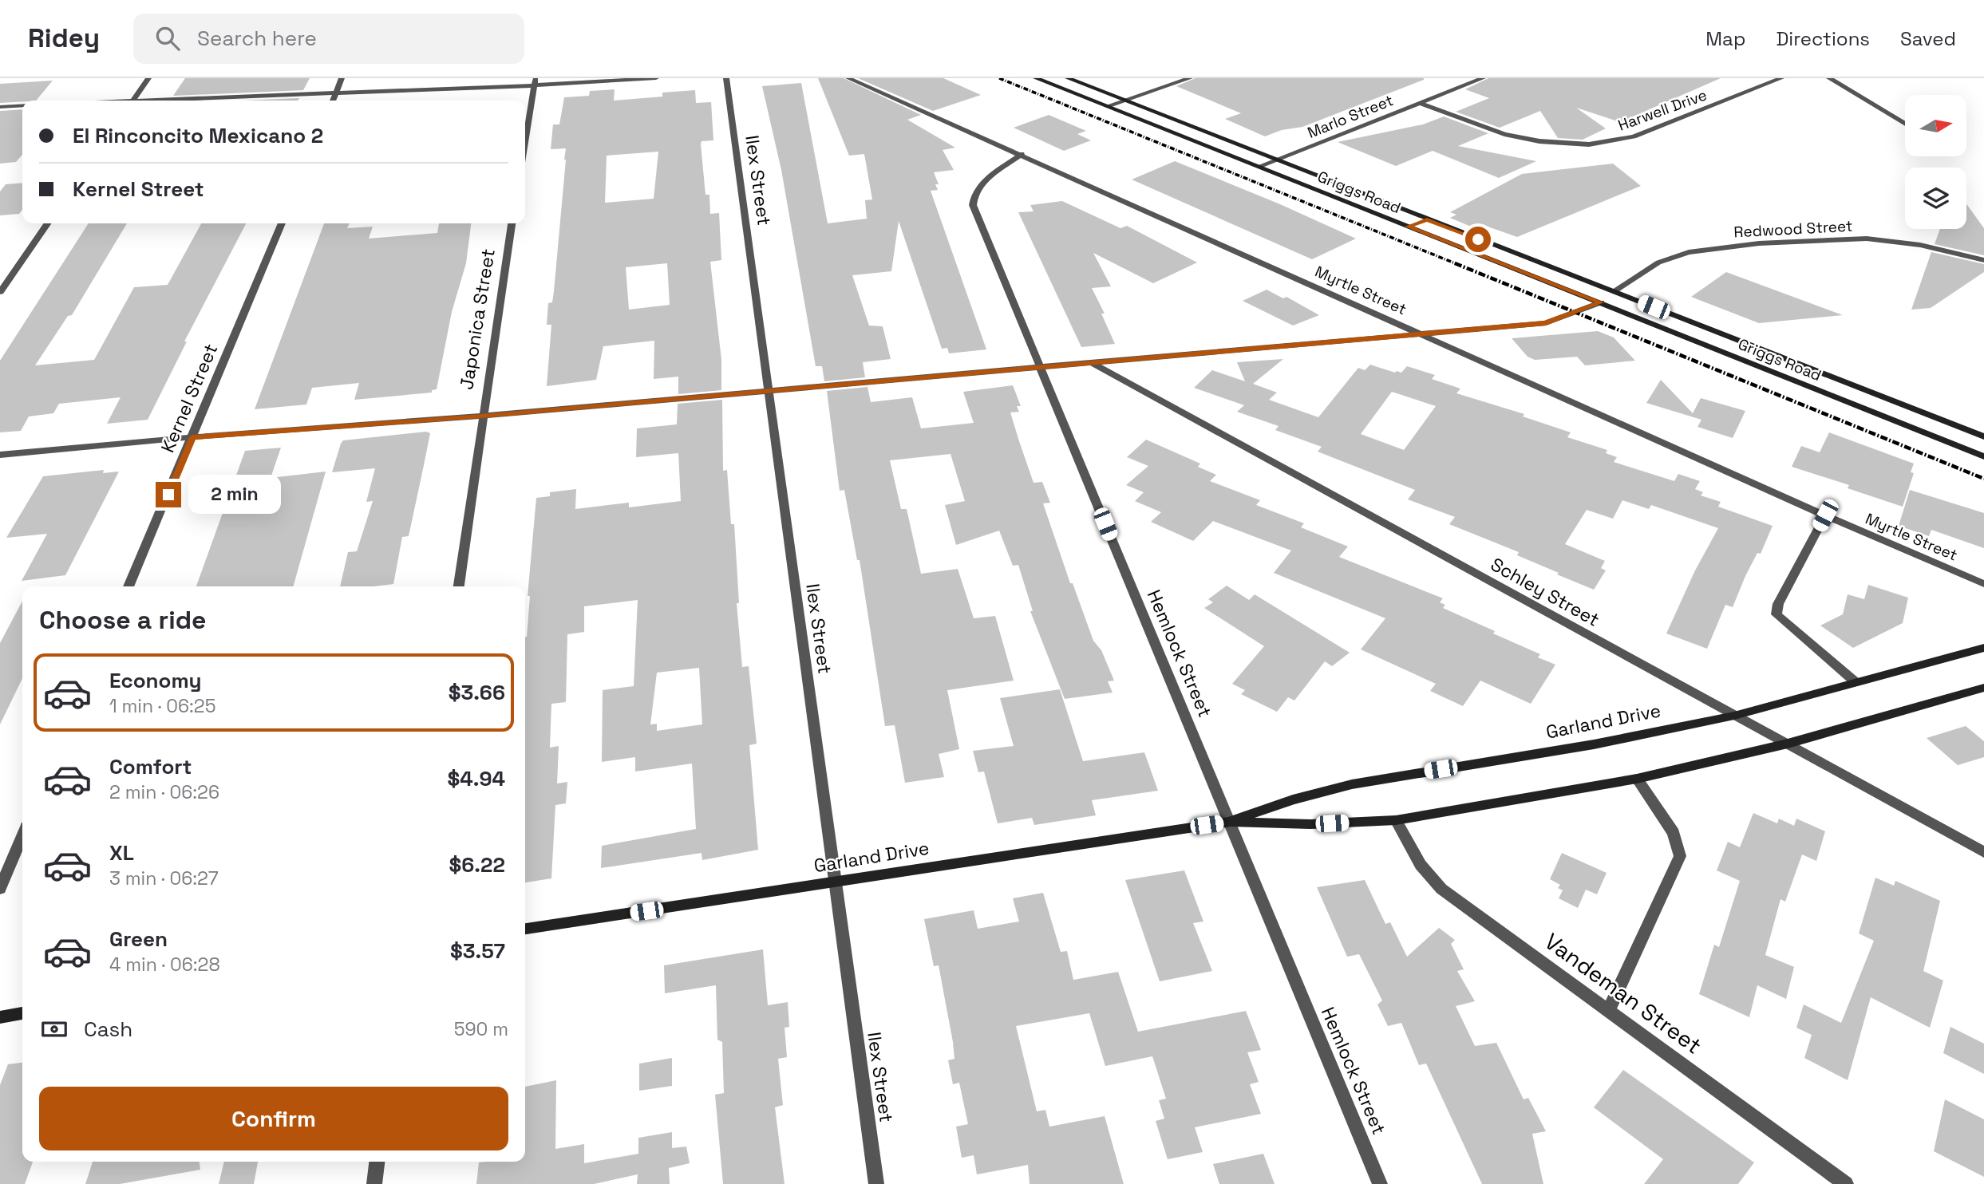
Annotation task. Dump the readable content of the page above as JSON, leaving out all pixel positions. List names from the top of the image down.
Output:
{
  "streets": {
    "main road": ["Griggs Road", "Garland Drive"],
    "street": [
      "Harwell Drive",
      "Marlo Street",
      "Ilex Street",
      "Redwood Street",
      "Myrtle Street",
      "Japonica Street",
      "Kernel Street",
      "Schley Street",
      "Hemlock Street",
      "Vandeman Street"
    ]
  },
  "crossings": [
    ["Harwell Drive", "Marlo Street"],
    ["Marlo Street", "Griggs Road"],
    ["Ilex Street", "Garland Drive"],
    ["Griggs Road", "Redwood Street"],
    ["Myrtle Street", "Hemlock Street"],
    ["Schley Street", "Garland Drive"],
    ["Hemlock Street", "Garland Drive"],
    ["Garland Drive", "Vandeman Street"]
  ],
  "north": "right",
  "page": {
    "header": "Ridey",
    "search": "Search here",
    "nav": ["Map", "Directions", "Saved"],
    "banner": ["El Rinconcito Mexicano 2", "Kernel Street"],
    "bubble": "2 min",
    "heading": "Choose a ride",
    "list": [
      {
        "name": "Economy",
        "note": "1 min · 06:25",
        "value": "$3.66"
      },
      {
        "name": "Comfort",
        "note": "2 min · 06:26",
        "value": "$4.94"
      },
      {
        "name": "XL",
        "note": "3 min · 06:27",
        "value": "$6.22"
      },
      {
        "name": "Green",
        "note": "4 min · 06:28",
        "value": "$3.57"
      }
    ],
    "pay": ["Cash", "590 m"],
    "buttons": "Confirm"
  }
}
